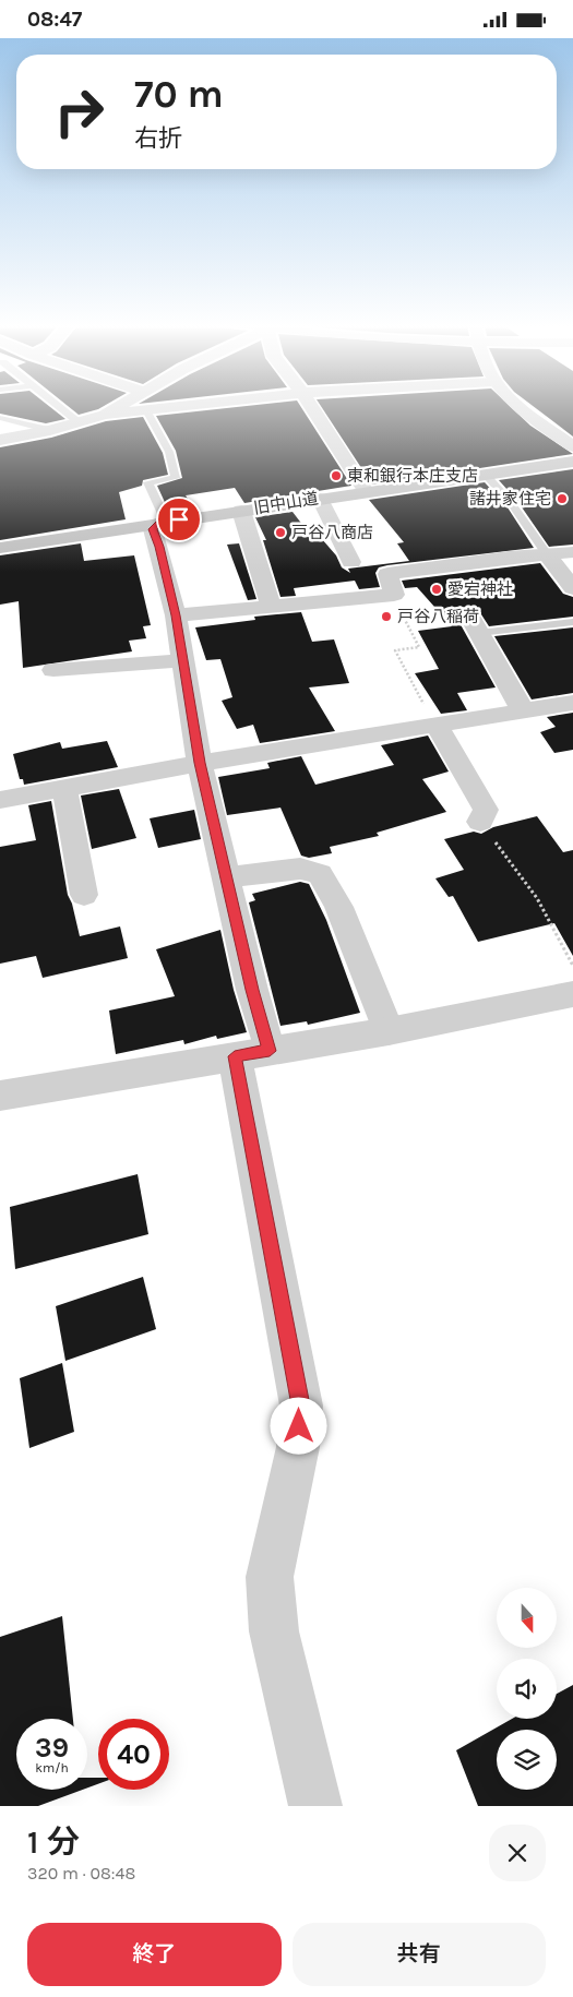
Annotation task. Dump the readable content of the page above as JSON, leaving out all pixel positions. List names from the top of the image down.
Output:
{
  "streets": {
    "main road": ["旧中山道"]
  },
  "places": [
    "東和銀行本庄支店",
    "諸井家住宅",
    "戸谷八商店",
    "愛宕神社",
    "戸谷八稲荷"
  ],
  "north": "bottom",
  "page": {
    "status": "08:47",
    "turn": ["70 m", "右折"],
    "speed": "39 km/h",
    "limit": "40",
    "heading": ["1 分", "320 m · 08:48"],
    "buttons": ["終了", "共有"]
  }
}
